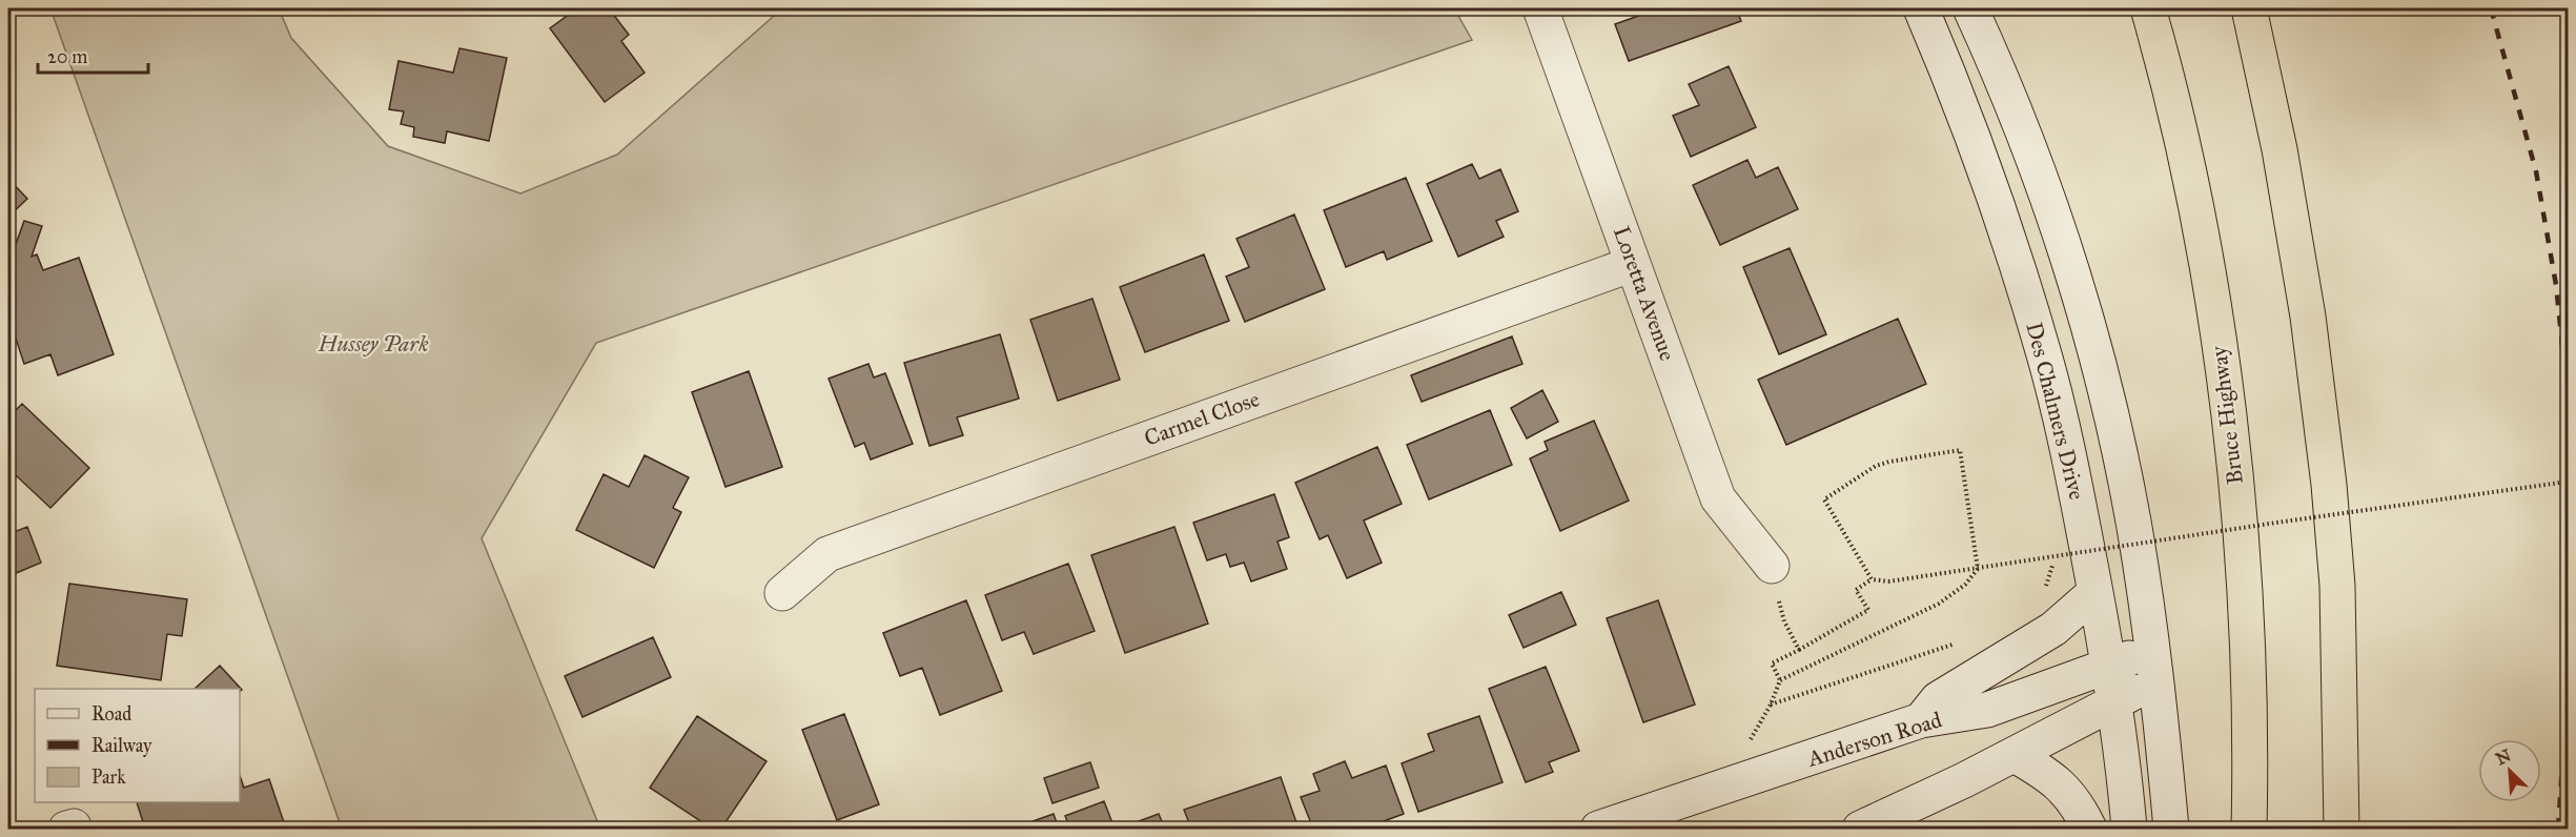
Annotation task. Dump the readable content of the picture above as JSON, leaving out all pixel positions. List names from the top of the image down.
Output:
{
  "streets": {
    "highway": ["Bruce Highway"],
    "street": [
      "Loretta Avenue",
      "Des Chalmers Drive",
      "Carmel Close",
      "Anderson Road"
    ]
  },
  "crossings": [
    ["Loretta Avenue", "Carmel Close"],
    ["Des Chalmers Drive", "Anderson Road"]
  ],
  "parks": ["Hussey Park"],
  "legend": ["Road", "Railway", "Park"],
  "scale_bar": "20 m",
  "north": "top left"
}
